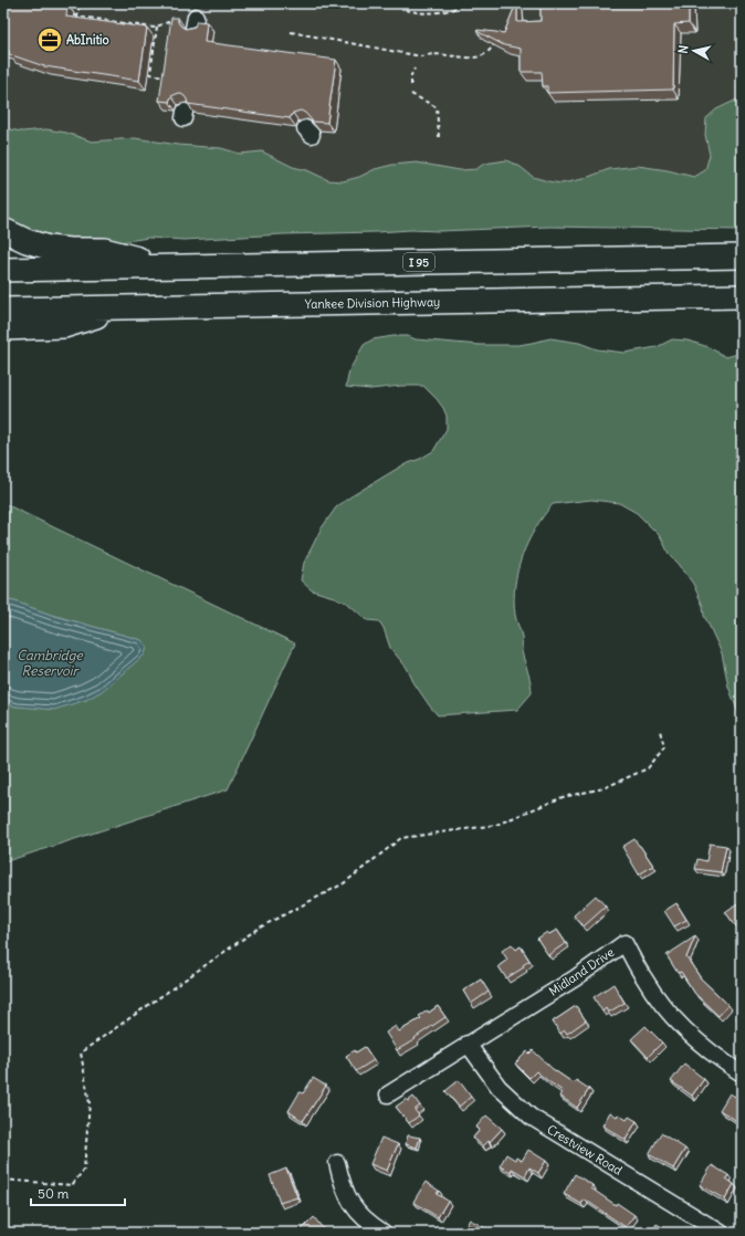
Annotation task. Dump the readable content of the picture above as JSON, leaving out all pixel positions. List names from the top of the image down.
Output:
{
  "streets": {
    "highway": ["I 95", "Yankee Division Highway"],
    "street": ["Midland Drive", "Crestview Road"]
  },
  "crossings": [
    ["Midland Drive", "Crestview Road"]
  ],
  "water": ["Cambridge Reservoir"],
  "places": {
    "office": ["AbInitio"]
  },
  "scale_bar": "50 m",
  "north": "left"
}
